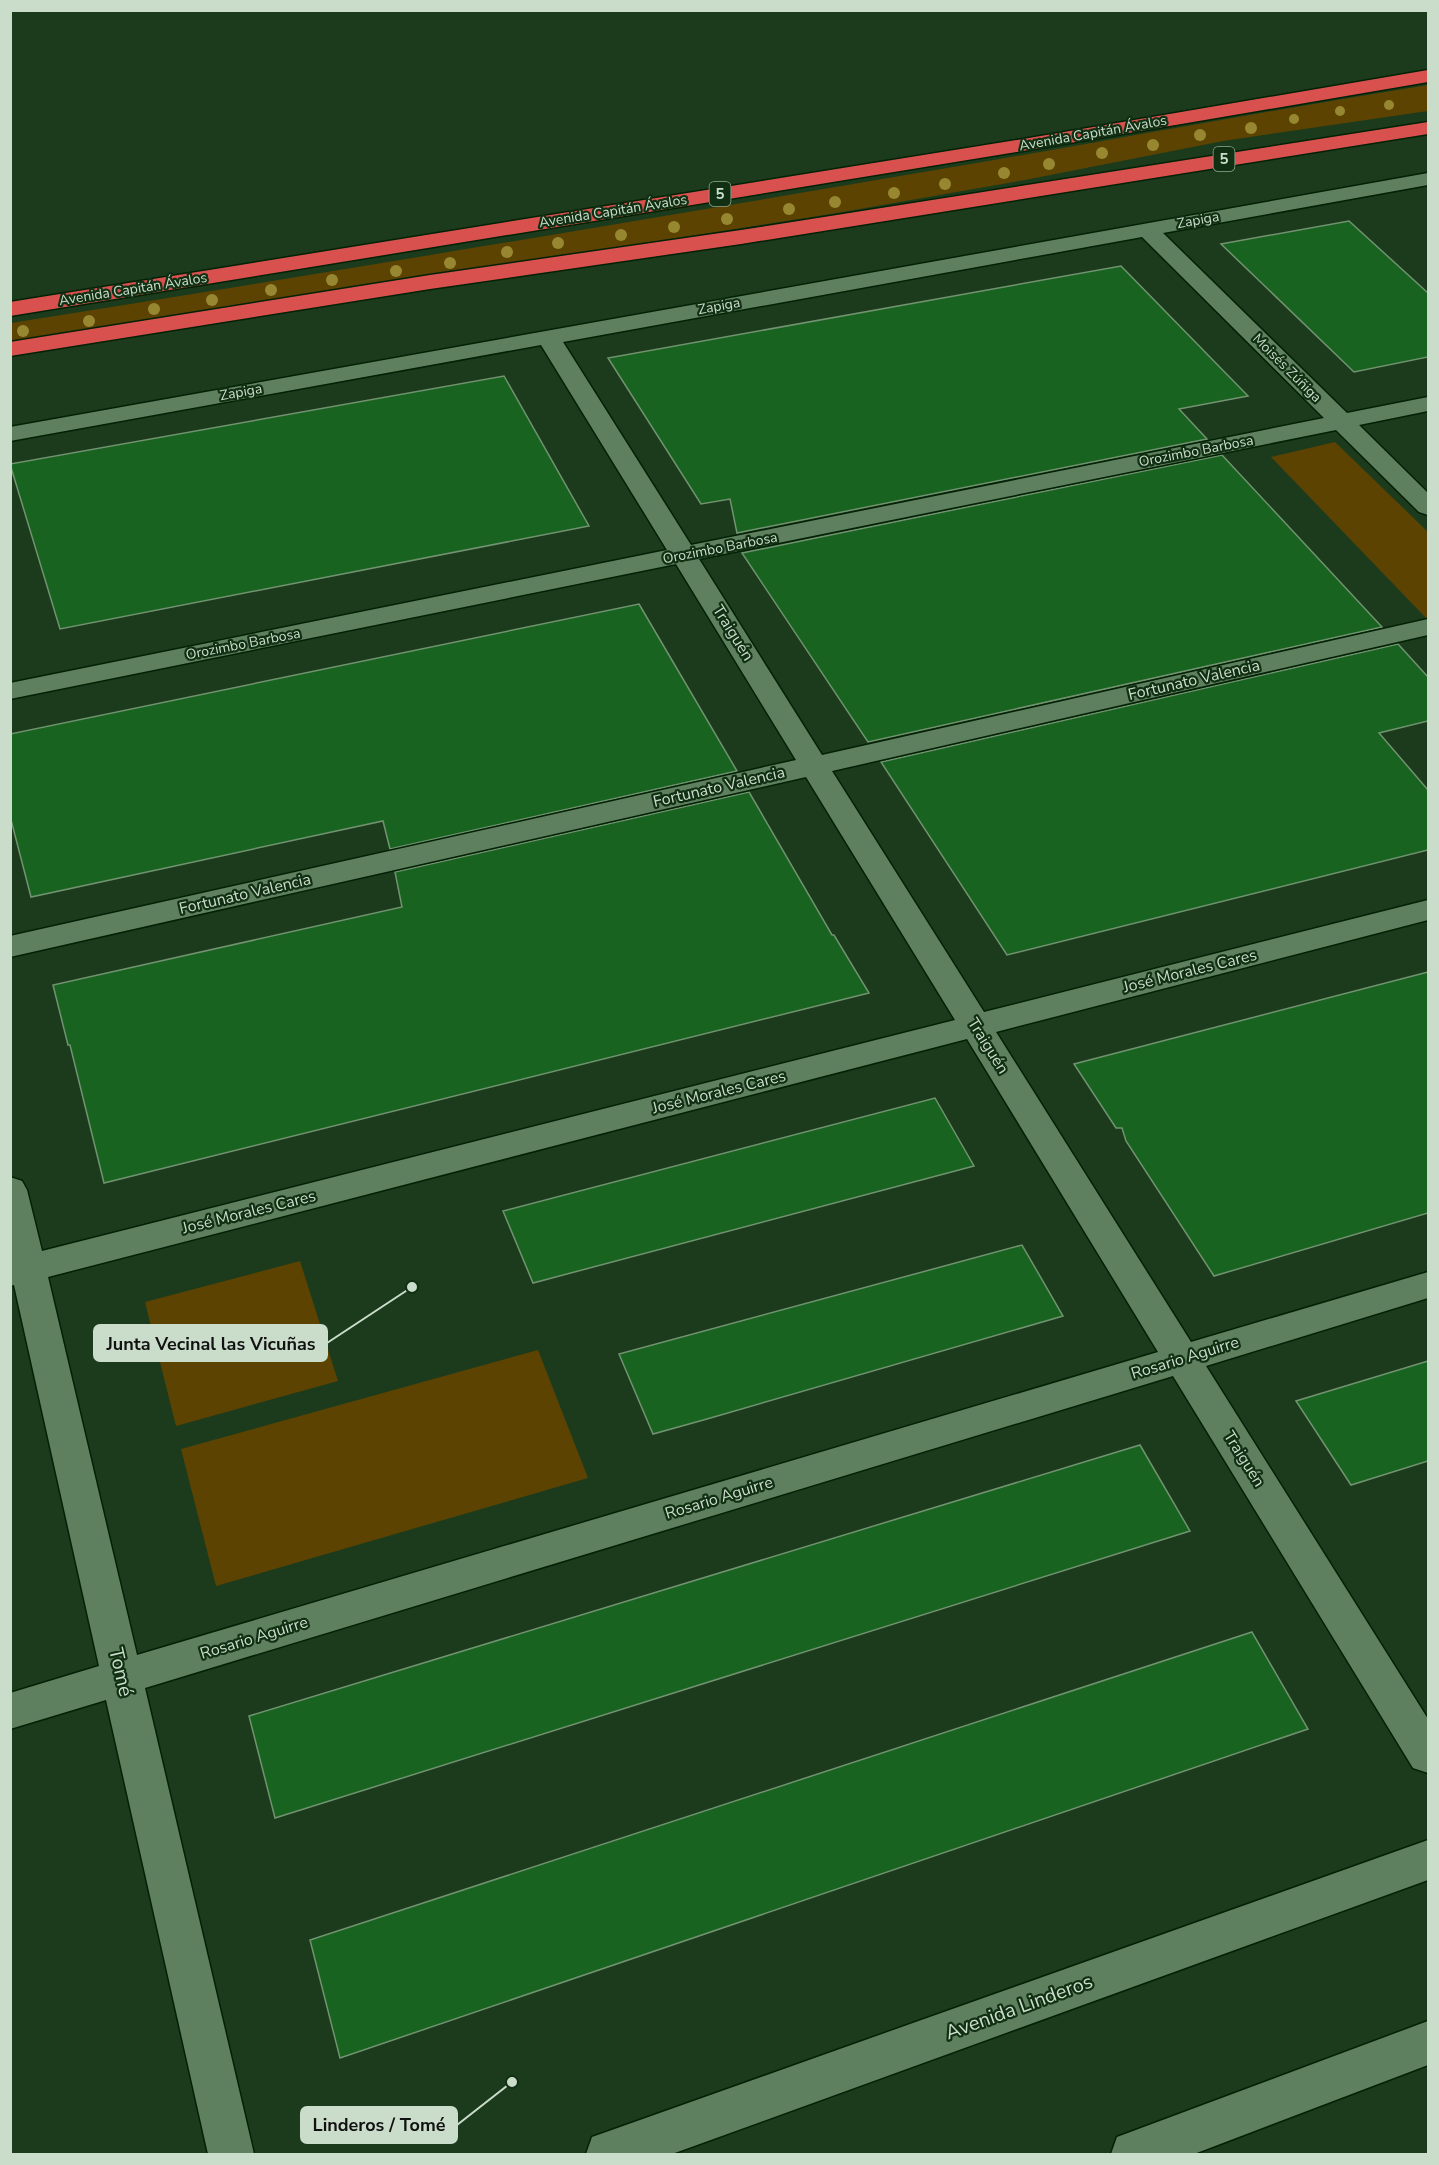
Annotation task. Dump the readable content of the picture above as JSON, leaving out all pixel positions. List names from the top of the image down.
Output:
{
  "streets": {
    "highway": ["Avenida Capitán Ávalos", "5"],
    "street": [
      "Zapiga",
      "Moisés Zúñiga",
      "Orozimbo Barbosa",
      "Traiguén",
      "Fortunato Valencia",
      "José Morales Cares",
      "Rosario Aguirre",
      "Tomé",
      "Avenida Linderos"
    ]
  },
  "crossings": [
    ["Zapiga", "Moisés Zúñiga"],
    ["Zapiga", "Traiguén"],
    ["Moisés Zúñiga", "Orozimbo Barbosa"],
    ["Orozimbo Barbosa", "Traiguén"],
    ["Traiguén", "Fortunato Valencia"],
    ["Traiguén", "José Morales Cares"],
    ["Traiguén", "Rosario Aguirre"],
    ["José Morales Cares", "Tomé"],
    ["Rosario Aguirre", "Tomé"]
  ],
  "places": ["Junta Vecinal las Vicuñas", "Linderos / Tomé"]
}
